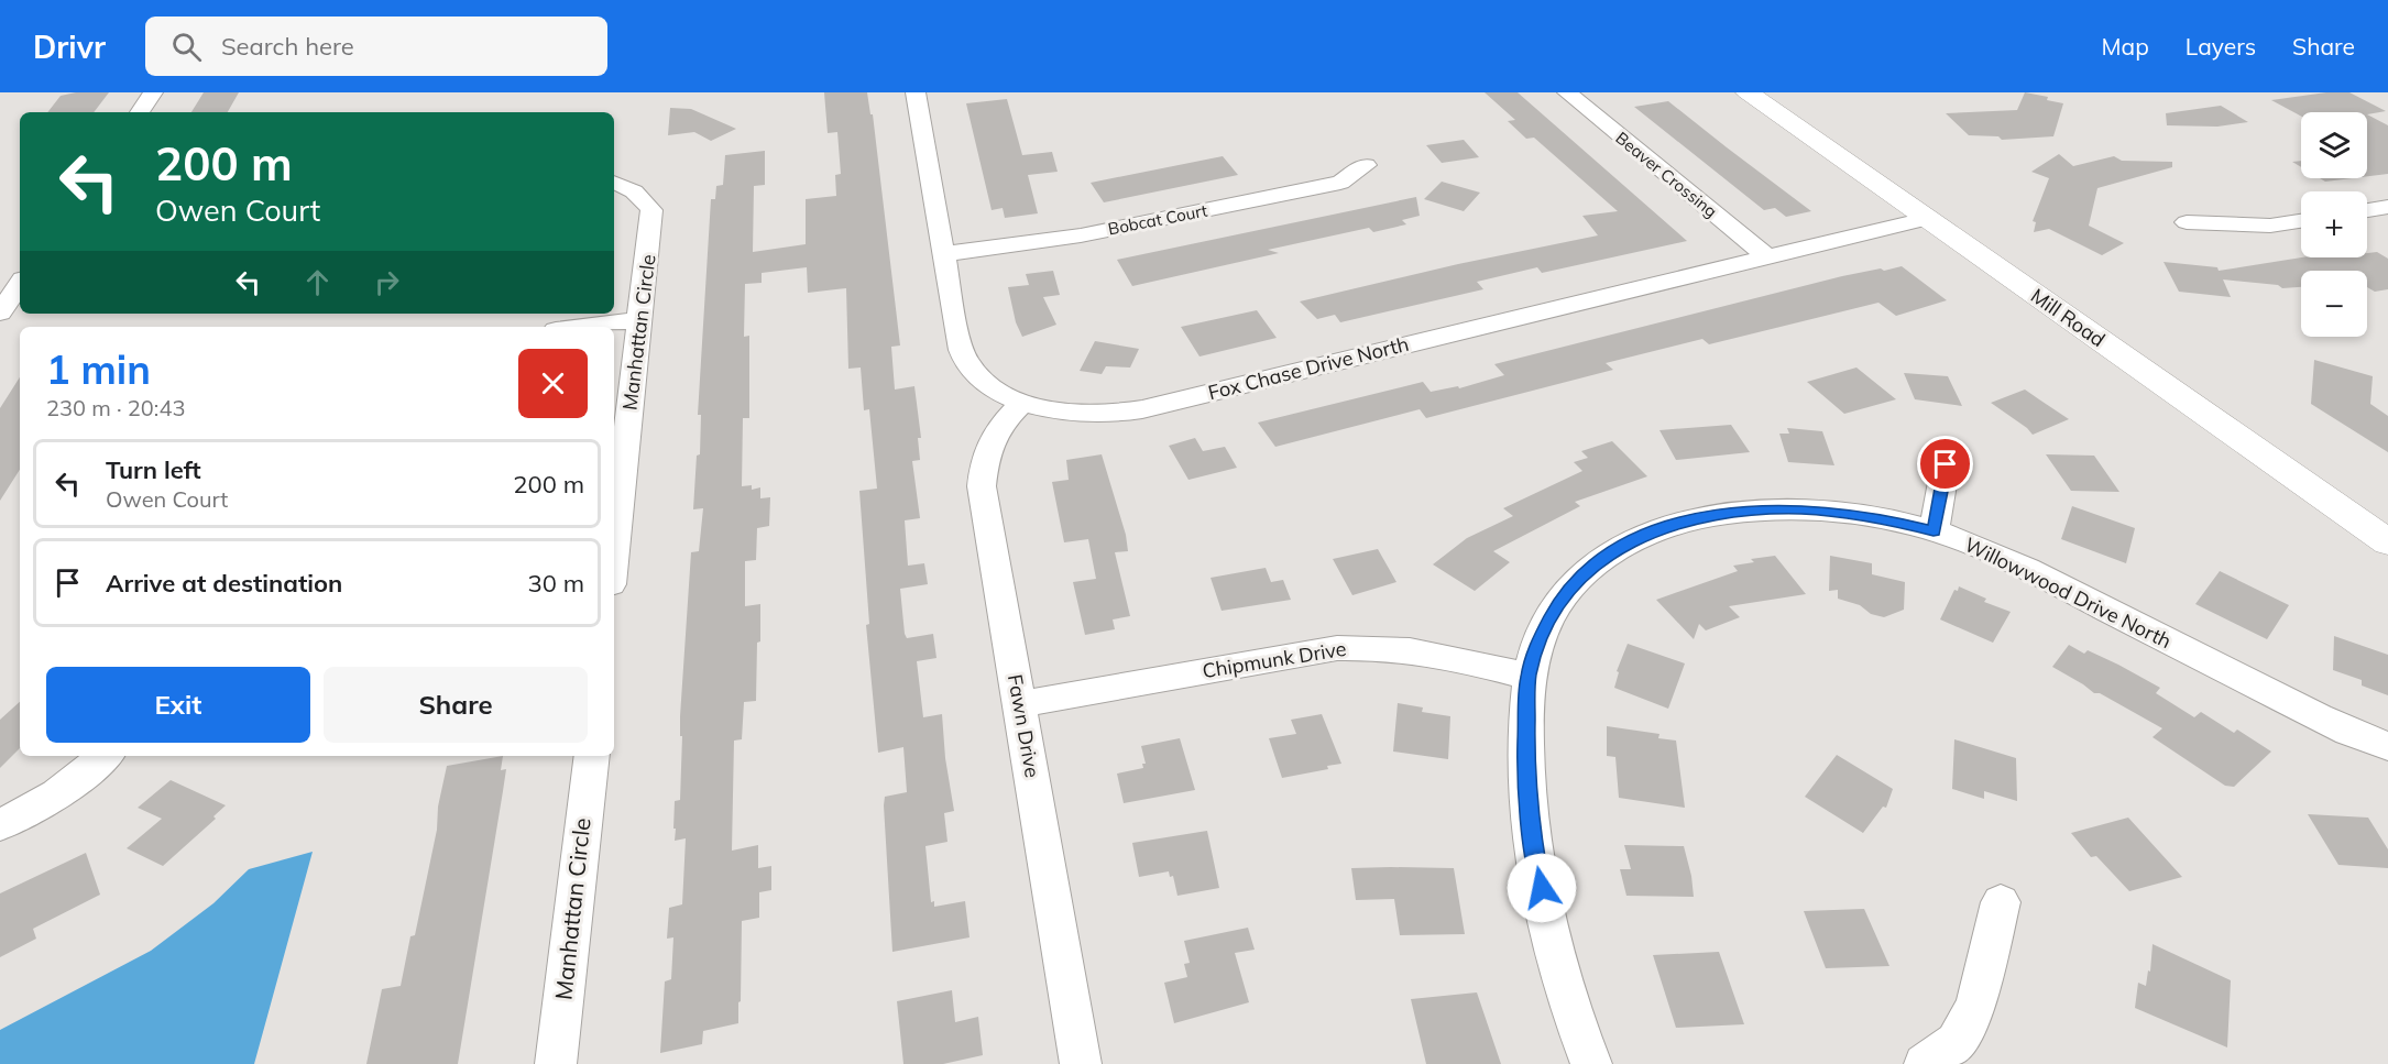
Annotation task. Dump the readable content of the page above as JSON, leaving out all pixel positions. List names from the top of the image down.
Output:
{
  "streets": {
    "street": [
      "Beaver Crossing",
      "Bobcat Court",
      "Mill Road",
      "Manhattan Circle",
      "Fox Chase Drive North",
      "Willowwood Drive North",
      "Chipmunk Drive",
      "Fawn Drive"
    ]
  },
  "crossings": [
    ["Beaver Crossing", "Fox Chase Drive North"],
    ["Bobcat Court", "Fox Chase Drive North"],
    ["Mill Road", "Fox Chase Drive North"],
    ["Fox Chase Drive North", "Fawn Drive"],
    ["Willowwood Drive North", "Chipmunk Drive"],
    ["Chipmunk Drive", "Fawn Drive"]
  ],
  "page": {
    "header": "Drivr",
    "search": "Search here",
    "nav": ["Map", "Layers", "Share"],
    "map_buttons": ["+", "−"],
    "turn": ["200 m", "Owen Court"],
    "heading": ["1 min", "230 m · 20:43"],
    "list": [
      {
        "name": "Turn left",
        "note": "Owen Court",
        "value": "200 m"
      },
      {
        "name": "Arrive at destination",
        "value": "30 m"
      }
    ],
    "buttons": ["Exit", "Share"]
  }
}
